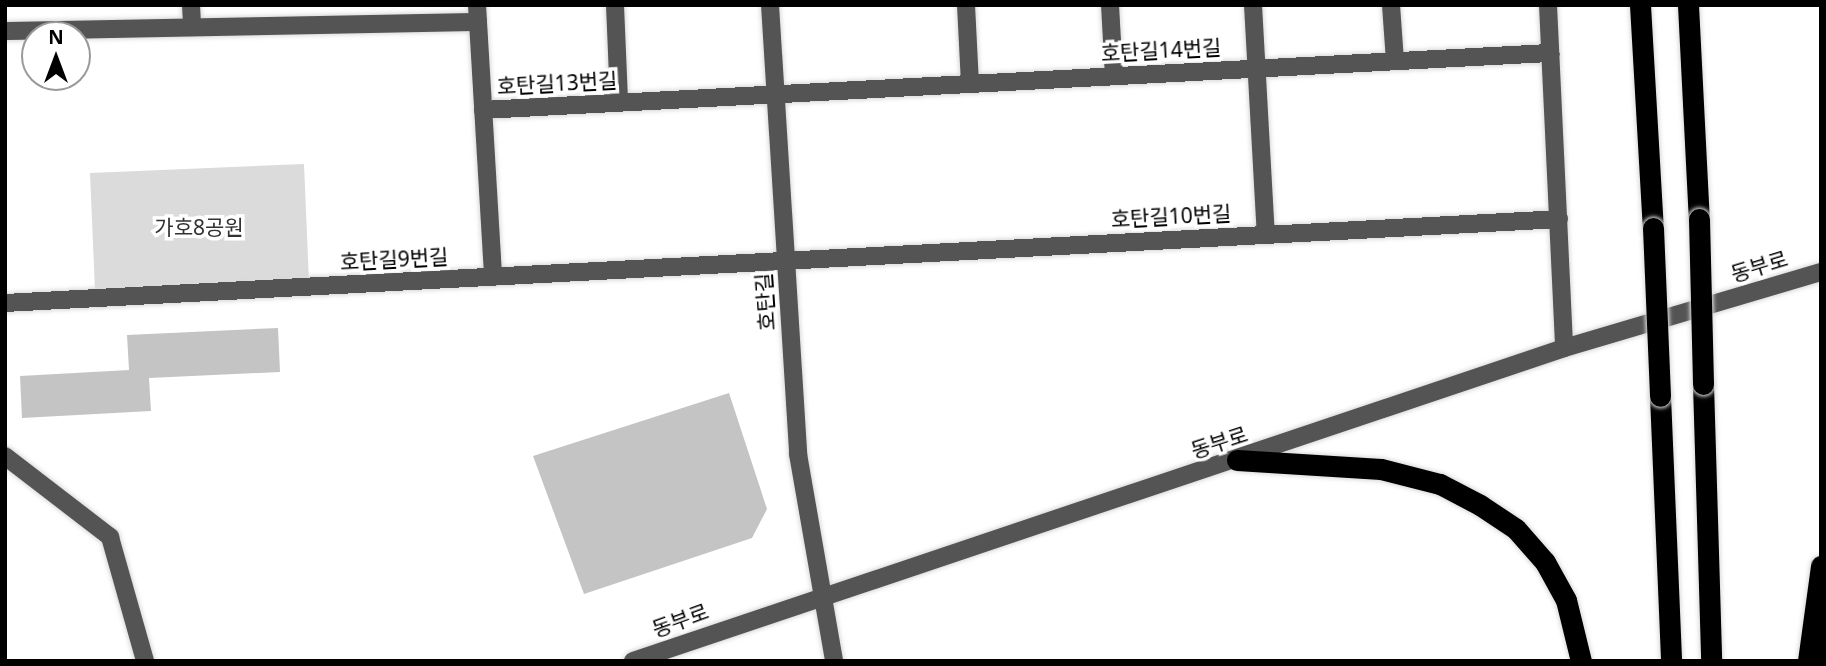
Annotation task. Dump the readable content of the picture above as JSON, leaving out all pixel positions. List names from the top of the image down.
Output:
{
  "streets": {
    "street": [
      "호탄길14번길",
      "호탄길13번길",
      "호탄길10번길",
      "호탄길9번길",
      "동부로",
      "호탄길"
    ]
  },
  "crossings": [
    ["호탄길14번길", "호탄길13번길"],
    ["호탄길14번길", "호탄길"],
    ["호탄길13번길", "호탄길"],
    ["호탄길10번길", "호탄길9번길"],
    ["호탄길10번길", "호탄길"],
    ["호탄길9번길", "호탄길"],
    ["동부로", "호탄길"]
  ],
  "parks": ["가호8공원"],
  "north": "top"
}
